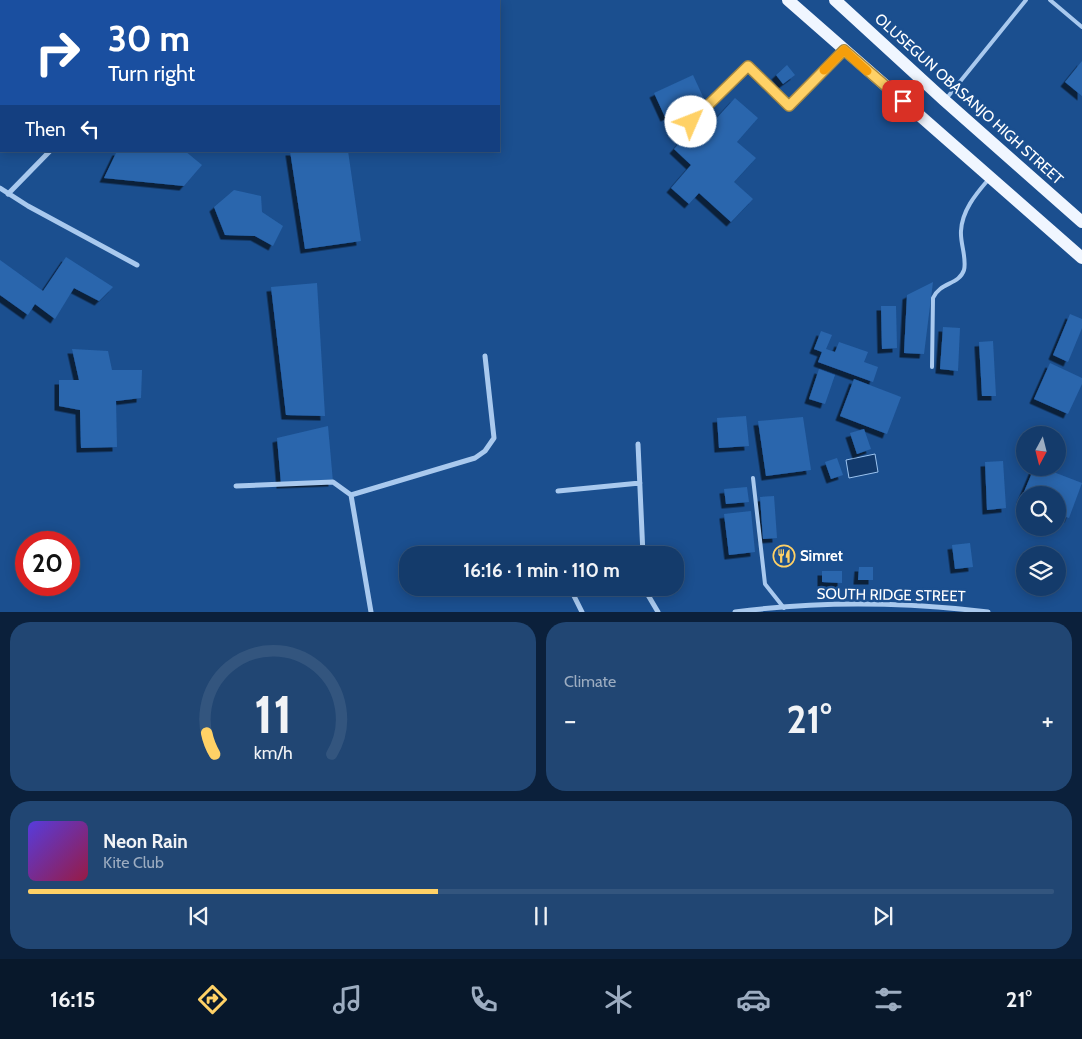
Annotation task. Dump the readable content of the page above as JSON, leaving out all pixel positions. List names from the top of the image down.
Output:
{
  "streets": {
    "main road": ["OLUSEGUN OBASANJO HIGH STREET"],
    "street": ["SOUTH RIDGE STREET"]
  },
  "places": {
    "restaurant": ["Simret"]
  },
  "north": "bottom",
  "page": {
    "turn": ["30 m", "Turn right"],
    "then": "Then",
    "limit": "20",
    "trip": "16:16 · 1 min · 110 m",
    "tile": "Climate",
    "heat": ["−", "21°", "+"],
    "song": ["Neon Rain", "Kite Club"],
    "tabs": ["16:15", "21°"],
    "gauge": ["11", "km/h"]
  }
}
